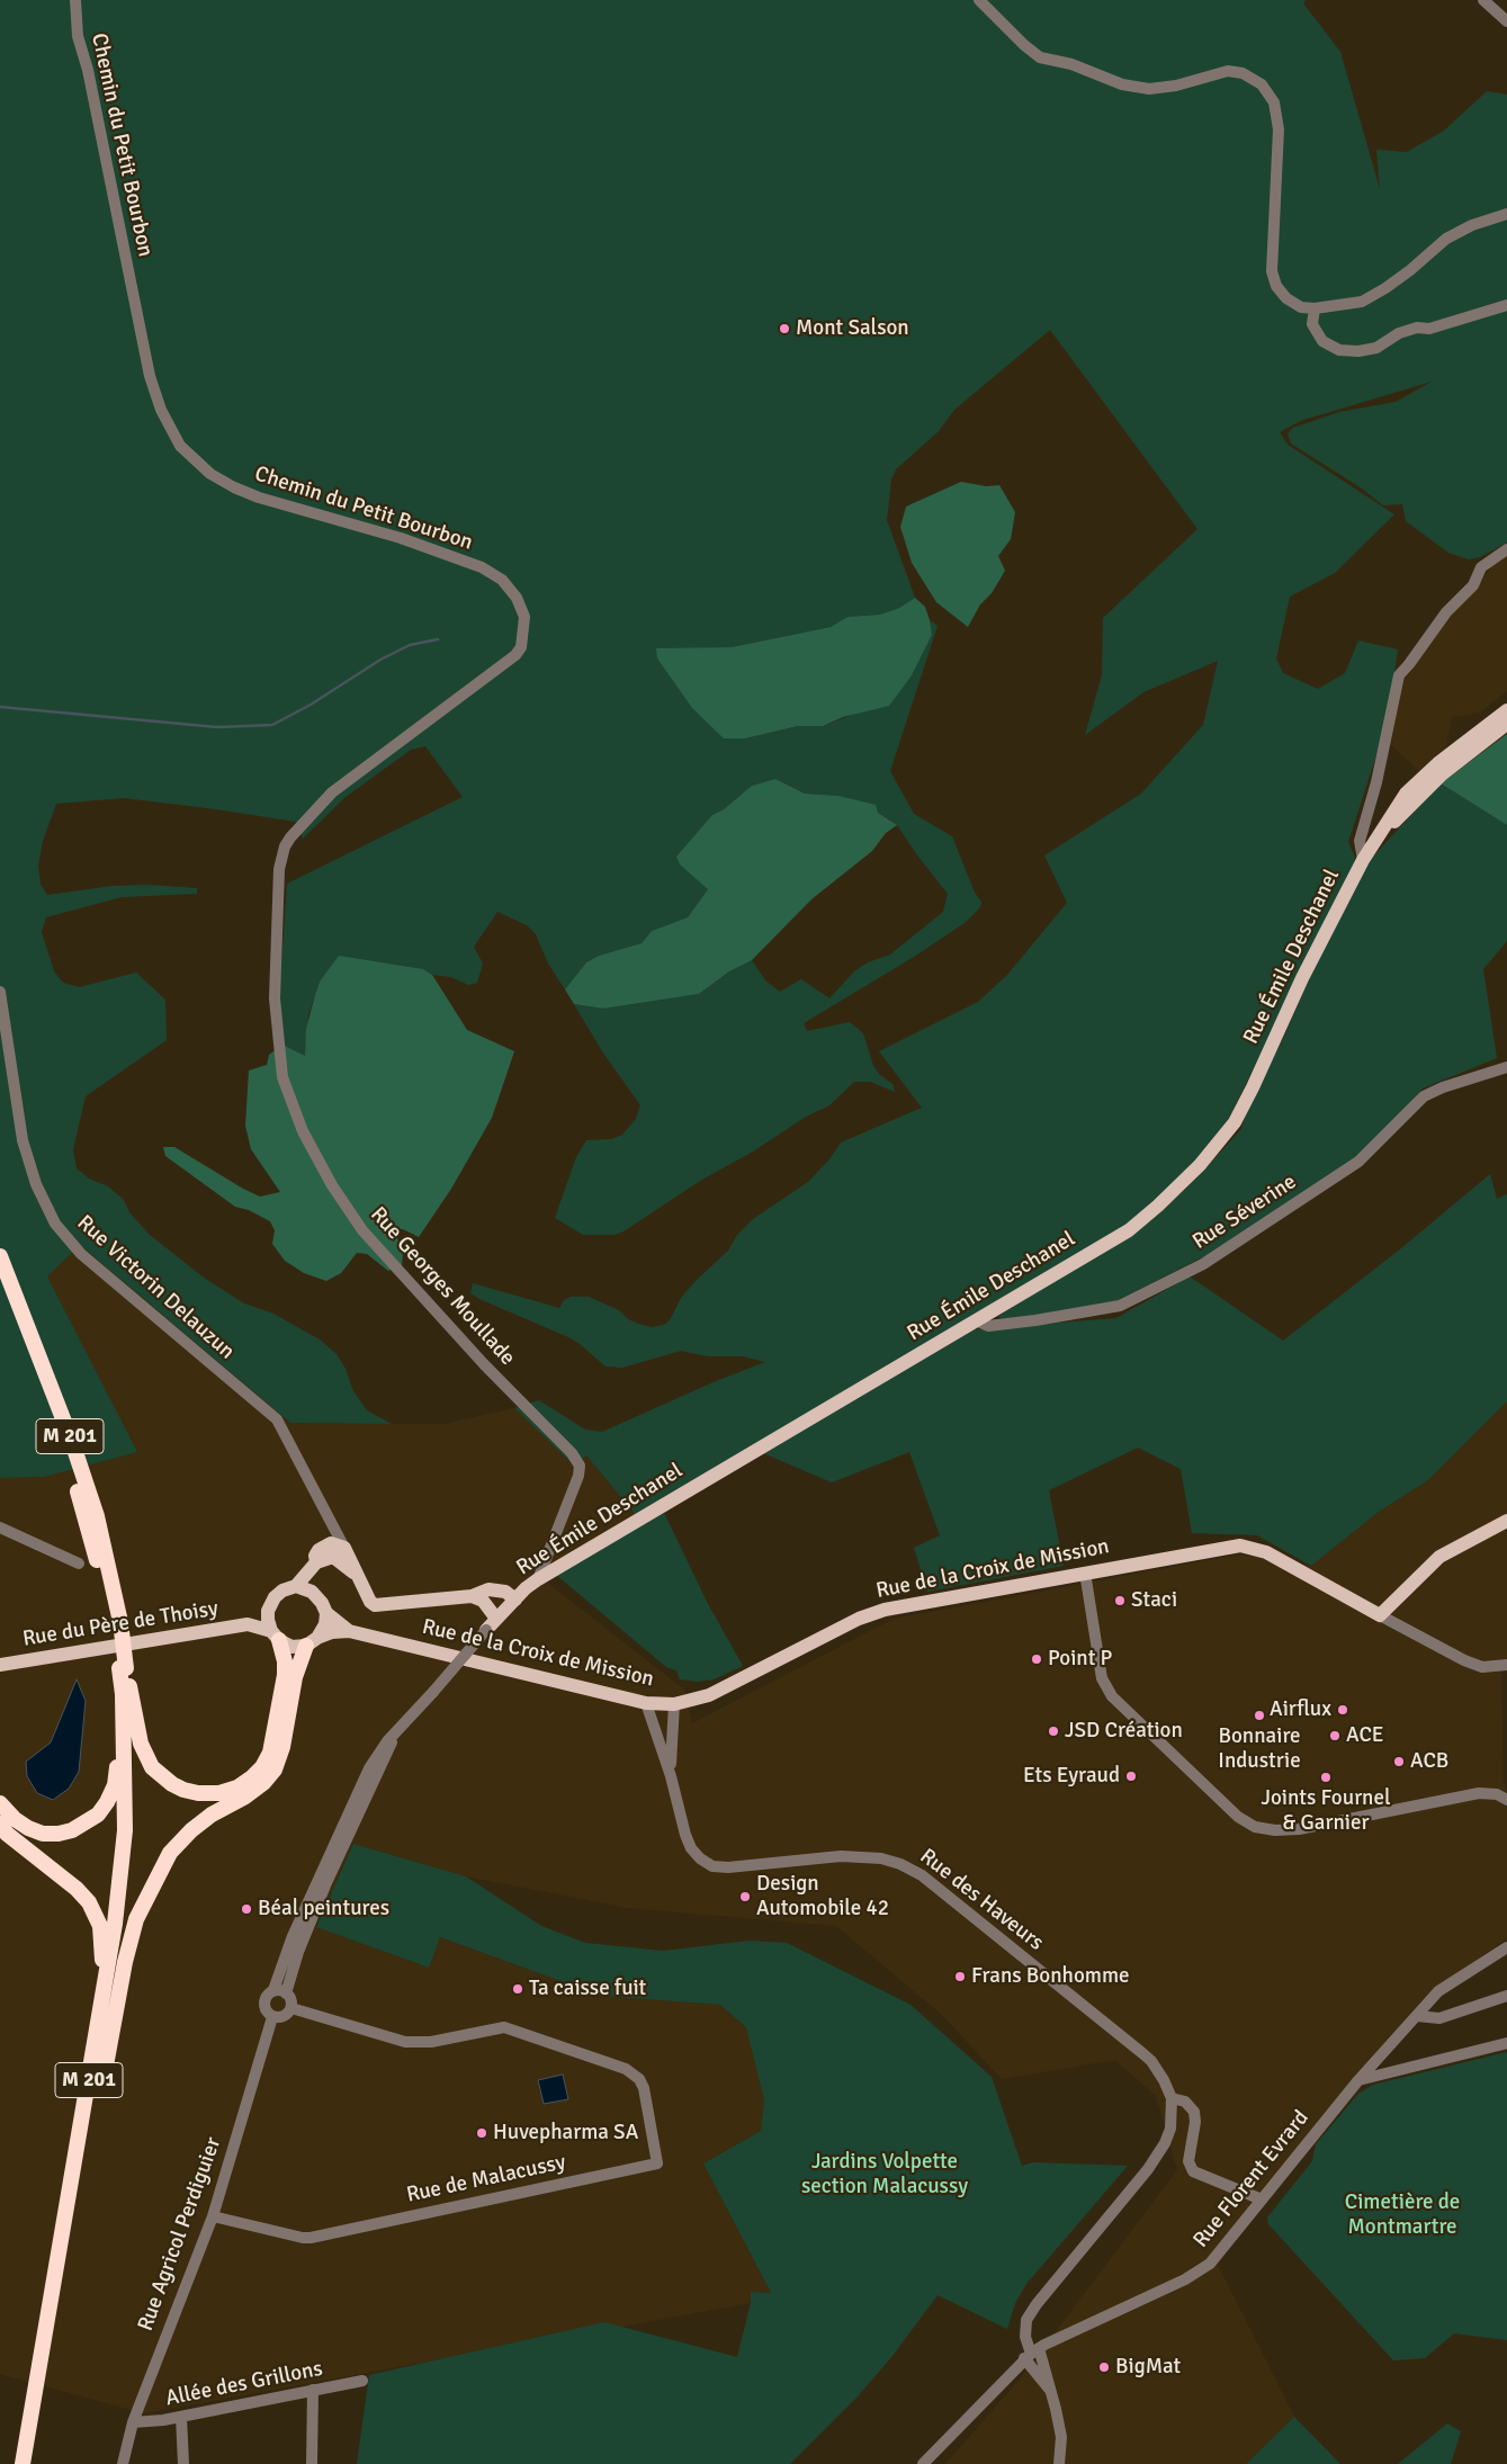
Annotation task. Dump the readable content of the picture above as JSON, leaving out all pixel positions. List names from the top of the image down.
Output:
{
  "streets": {
    "highway": ["M 201"],
    "main road": ["Rue Émile Deschanel", "Rue de la Croix de Mission", "Rue du Père de Thoisy"],
    "street": [
      "Chemin du Petit Bourbon",
      "Rue Séverine",
      "Rue Georges Moullade",
      "Rue Victorin Delauzun",
      "Rue des Haveurs",
      "Rue de Malacussy",
      "Rue Florent Evrard",
      "Rue Agricol Perdiguier",
      "Allée des Grillons"
    ]
  },
  "crossings": [
    ["Chemin du Petit Bourbon", "Rue Georges Moullade"],
    ["Rue Émile Deschanel", "Rue Séverine"],
    ["Rue Émile Deschanel", "Rue Georges Moullade"],
    ["Rue Émile Deschanel", "Rue Agricol Perdiguier"],
    ["Rue Victorin Delauzun", "Rue du Père de Thoisy"],
    ["Rue de la Croix de Mission", "Rue des Haveurs"],
    ["Rue des Haveurs", "Rue Florent Evrard"],
    ["Rue de Malacussy", "Rue Agricol Perdiguier"],
    ["Rue Agricol Perdiguier", "Allée des Grillons"]
  ],
  "parks": ["Jardins Volpette section Malacussy", "Cimetière de Montmartre"],
  "places": [
    "Mont Salson",
    "Staci",
    "Point P",
    "Airflux",
    "Bonnaire Industrie",
    "JSD Création",
    "ACE",
    "ACB",
    "Ets Eyraud",
    "Joints Fournel & Garnier",
    "Design Automobile 42",
    "Béal peintures",
    "Frans Bonhomme",
    "Ta caisse fuit",
    "Huvepharma SA",
    "BigMat"
  ]
}
